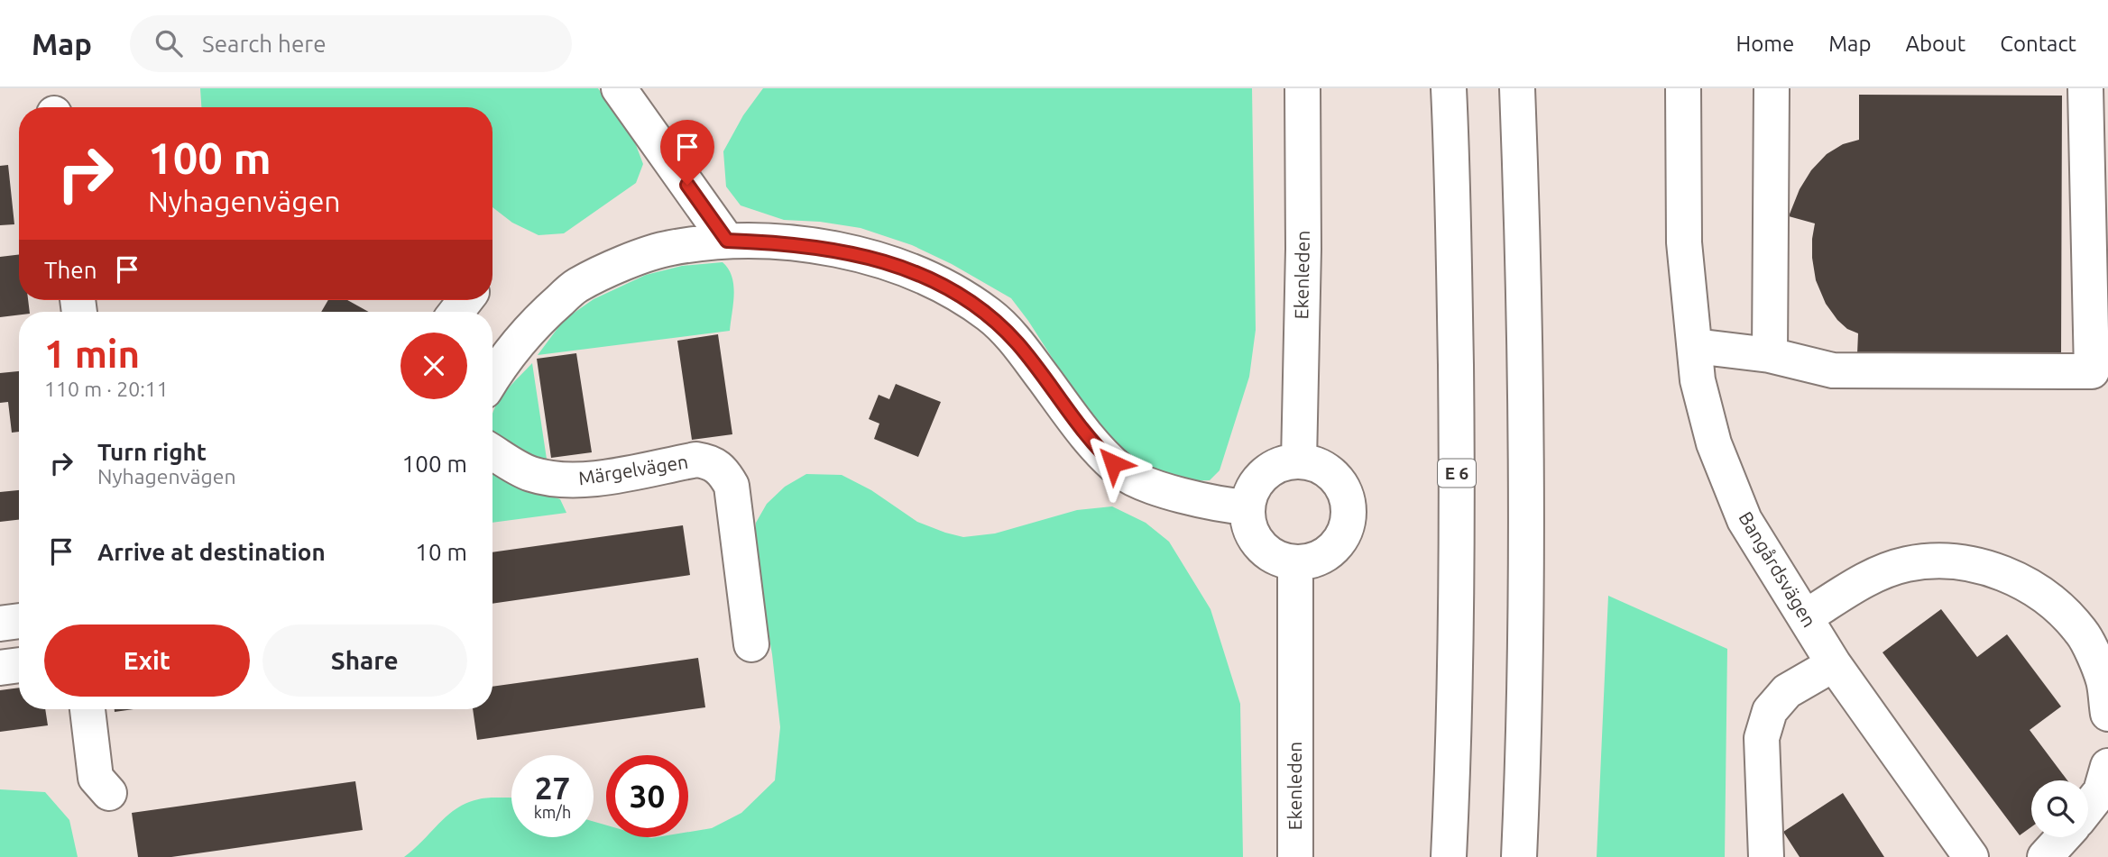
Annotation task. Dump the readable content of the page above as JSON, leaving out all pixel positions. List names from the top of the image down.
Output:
{
  "streets": {
    "main road": [
      "Ekenleden",
      "Märgelvägen",
      "E 6",
      "Bangårdsvägen"
    ]
  },
  "page": {
    "header": "Map",
    "search": "Search here",
    "nav": [
      "Home",
      "Map",
      "About",
      "Contact"
    ],
    "turn": ["100 m", "Nyhagenvägen"],
    "then": "Then",
    "heading": ["1 min", "110 m · 20:11"],
    "list": [
      {
        "name": "Turn right",
        "note": "Nyhagenvägen",
        "value": "100 m"
      },
      {
        "name": "Arrive at destination",
        "value": "10 m"
      }
    ],
    "buttons": ["Exit", "Share"],
    "speed": "27 km/h",
    "limit": "30"
  }
}
